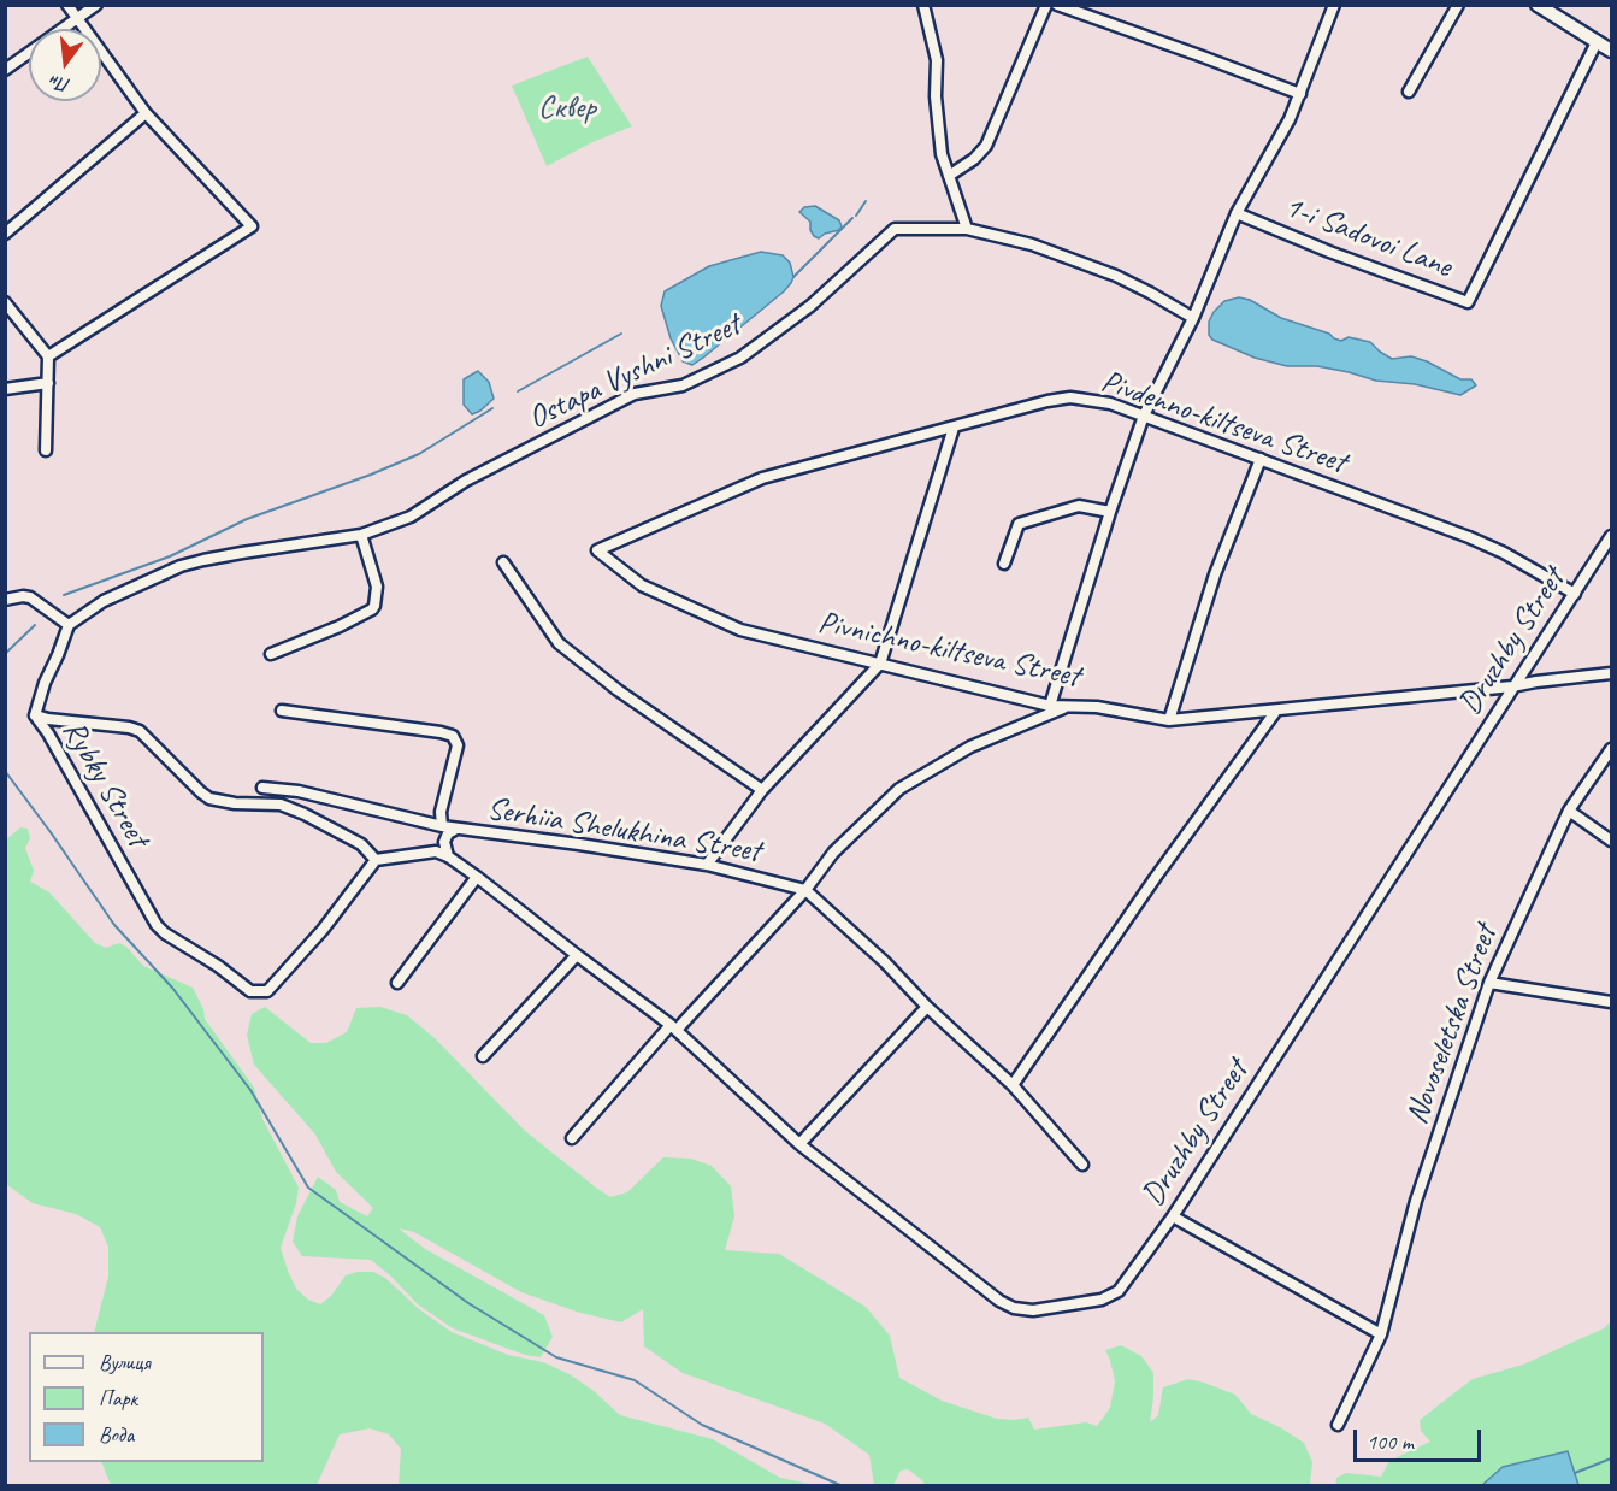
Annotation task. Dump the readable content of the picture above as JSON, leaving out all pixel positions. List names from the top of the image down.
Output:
{
  "streets": {
    "street": [
      "1-i Sadovoi Lane",
      "Ostapa Vyshni Street",
      "Pivdenno-kiltseva Street",
      "Druzhby Street",
      "Pivnichno-kiltseva Street",
      "Rybky Street",
      "Serhiia Shelukhina Street",
      "Novoseletska Street"
    ]
  },
  "crossings": [
    ["Pivdenno-kiltseva Street", "Druzhby Street"],
    ["Pivdenno-kiltseva Street", "Pivnichno-kiltseva Street"],
    ["Druzhby Street", "Pivnichno-kiltseva Street"]
  ],
  "parks": ["Сквер"],
  "legend": ["Вулиця", "Парк", "Вода"],
  "scale_bar": "100 m",
  "north": "bottom"
}
